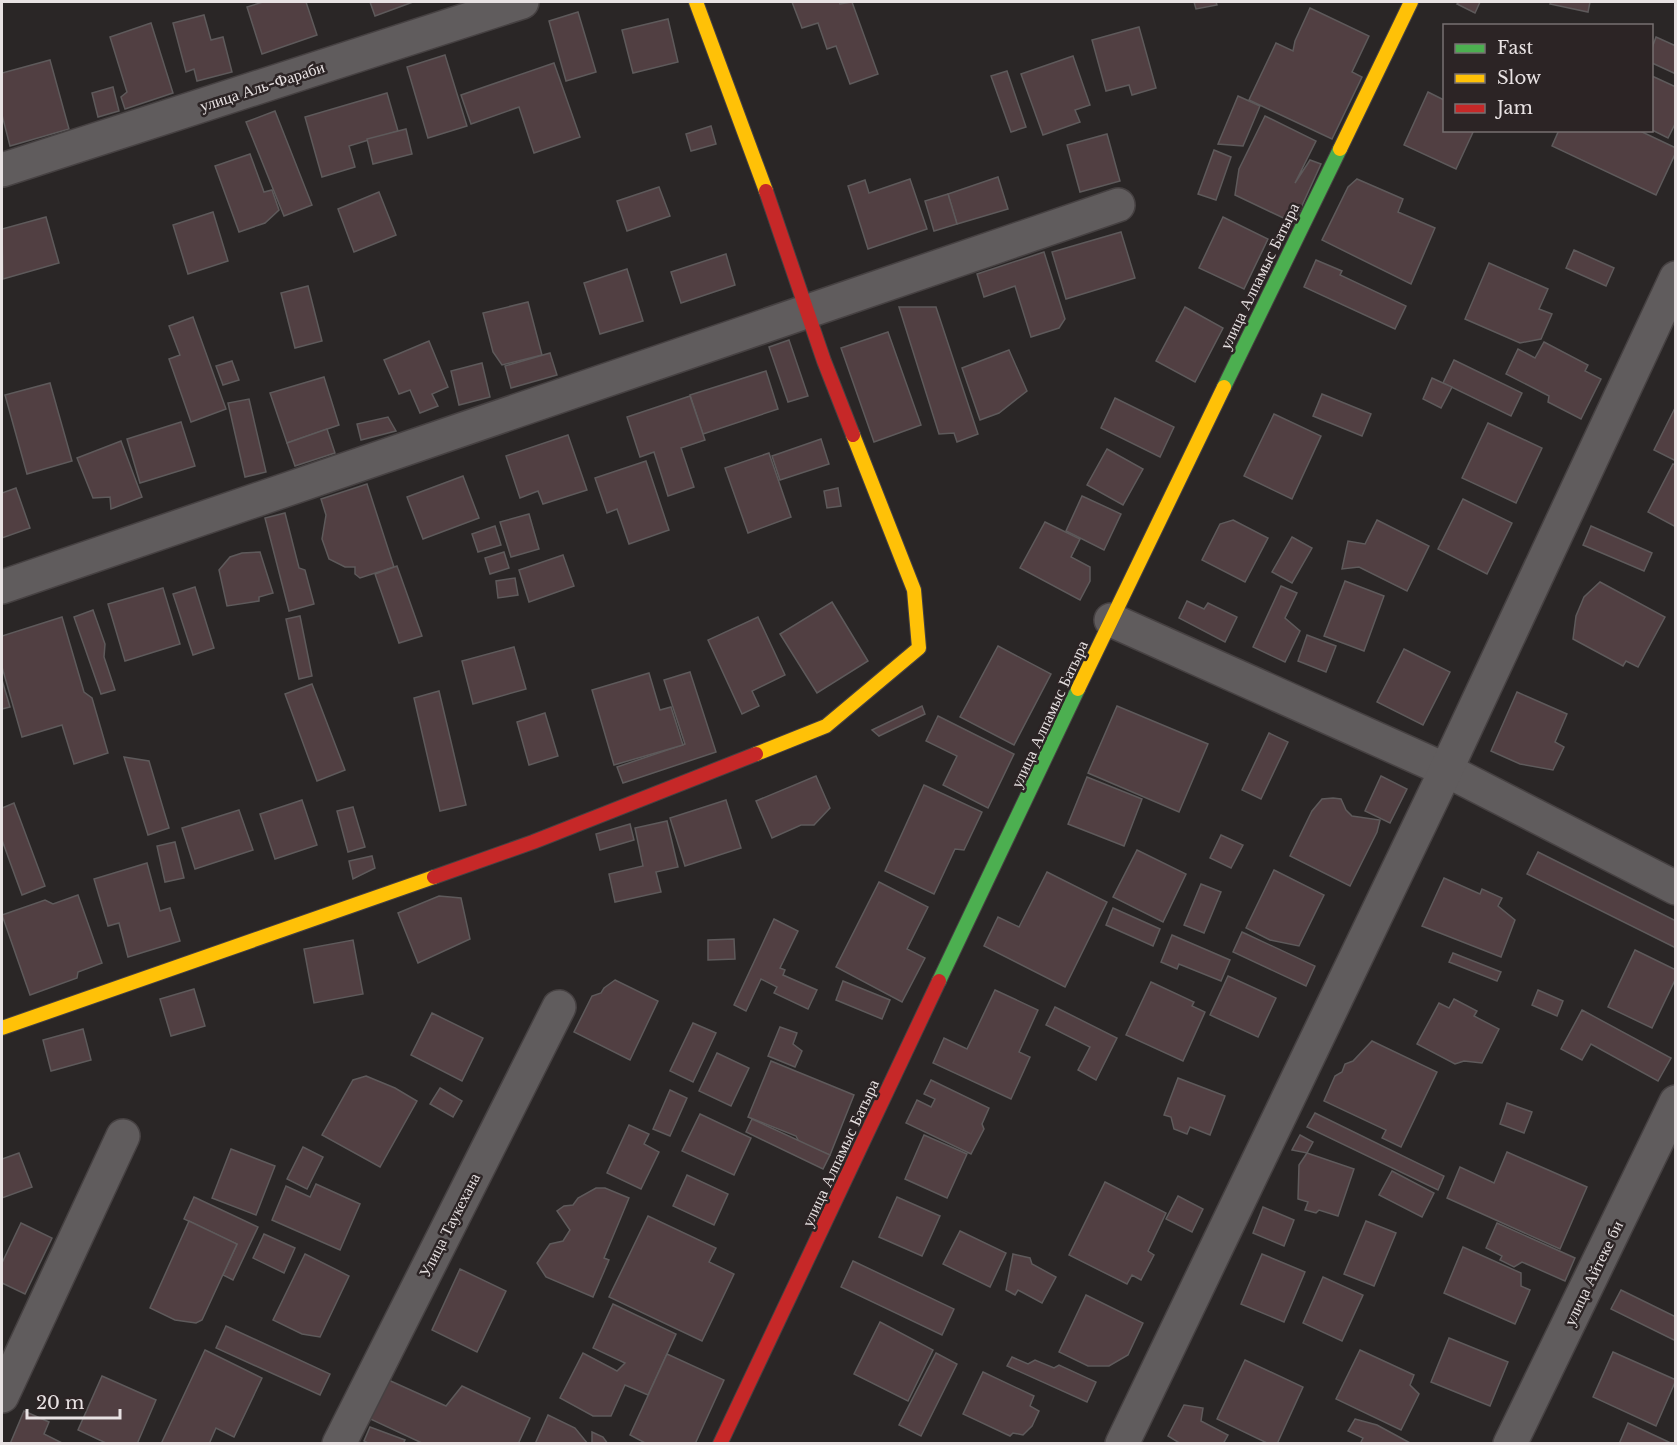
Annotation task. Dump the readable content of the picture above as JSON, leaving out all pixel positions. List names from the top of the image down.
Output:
{
  "streets": {
    "street": [
      "улица Аль-Фараби",
      "улица Алпамыс Батыра",
      "Улица Таукехана",
      "улица Айтеке би"
    ]
  },
  "legend": ["Fast", "Slow", "Jam"],
  "scale_bar": "20 m"
}
